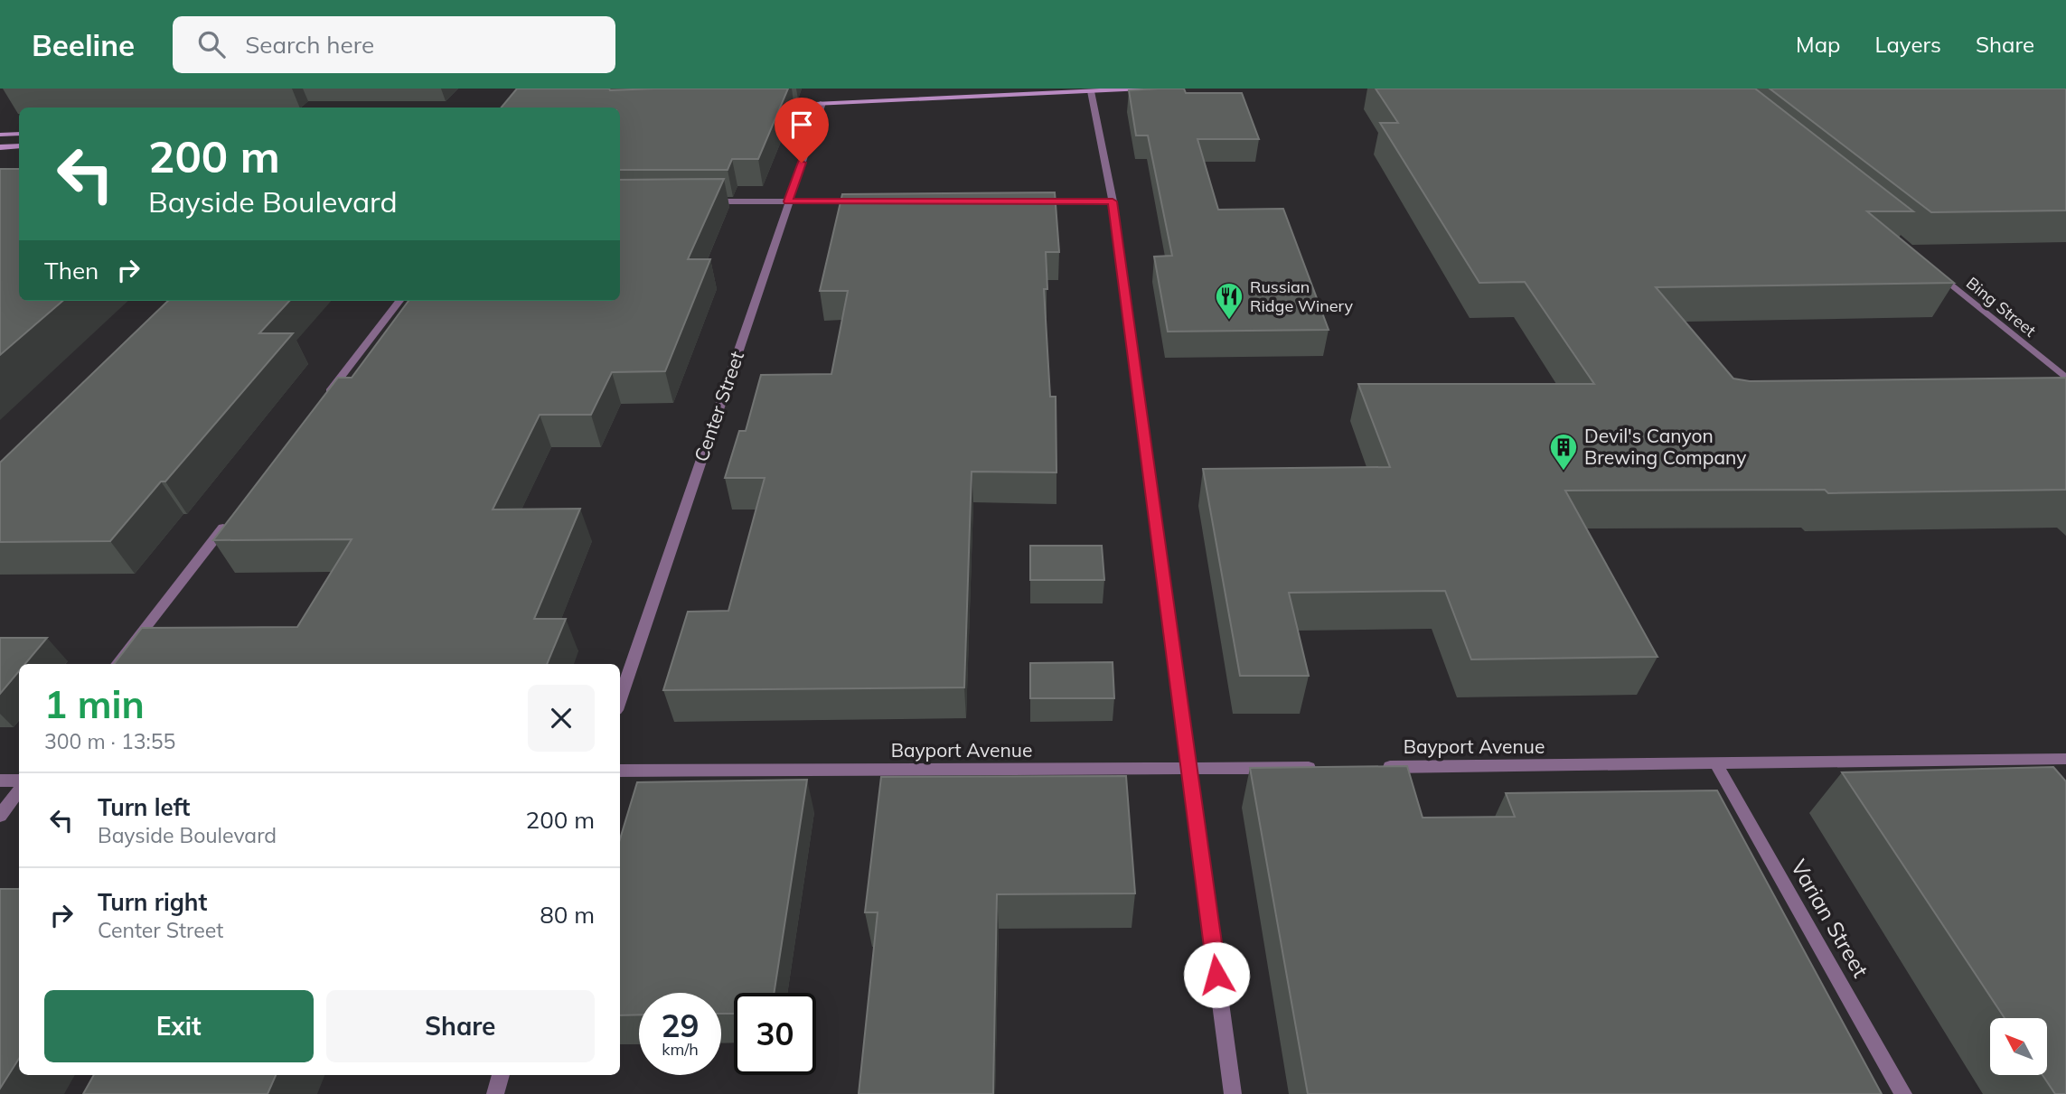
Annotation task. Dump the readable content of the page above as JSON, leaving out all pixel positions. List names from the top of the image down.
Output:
{
  "streets": {
    "street": [
      "Bing Street",
      "Center Street",
      "Bayport Avenue",
      "Varian Street"
    ]
  },
  "crossings": [
    ["Bayport Avenue", "Varian Street"]
  ],
  "places": {
    "restaurant": ["Russian Ridge Winery"],
    "building": ["Devil's Canyon Brewing Company"]
  },
  "north": "top left",
  "page": {
    "header": "Beeline",
    "search": "Search here",
    "nav": ["Map", "Layers", "Share"],
    "turn": ["200 m", "Bayside Boulevard"],
    "then": "Then",
    "heading": ["1 min", "300 m · 13:55"],
    "list": [
      {
        "name": "Turn left",
        "note": "Bayside Boulevard",
        "value": "200 m"
      },
      {
        "name": "Turn right",
        "note": "Center Street",
        "value": "80 m"
      }
    ],
    "buttons": ["Exit", "Share"],
    "speed": "29 km/h",
    "limit": "30"
  }
}
